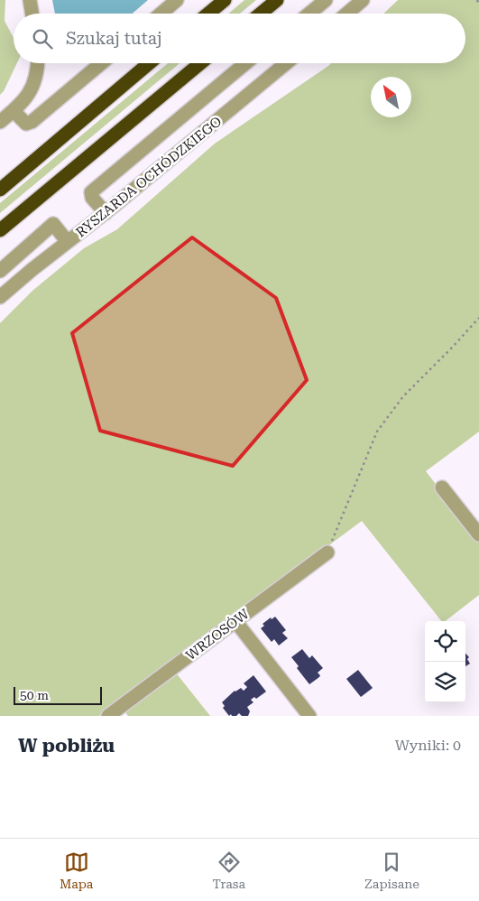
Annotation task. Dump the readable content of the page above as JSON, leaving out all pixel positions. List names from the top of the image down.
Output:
{
  "streets": {
    "street": ["RYSZARDA OCHÓDZKIEGO", "WRZOSÓW"]
  },
  "scale_bar": "50 m",
  "north": "top left",
  "page": {
    "search": "Szukaj tutaj",
    "scale": "50 m",
    "heading": ["W pobliżu", "Wyniki: 0"],
    "nav": ["Mapa", "Trasa", "Zapisane"]
  }
}
